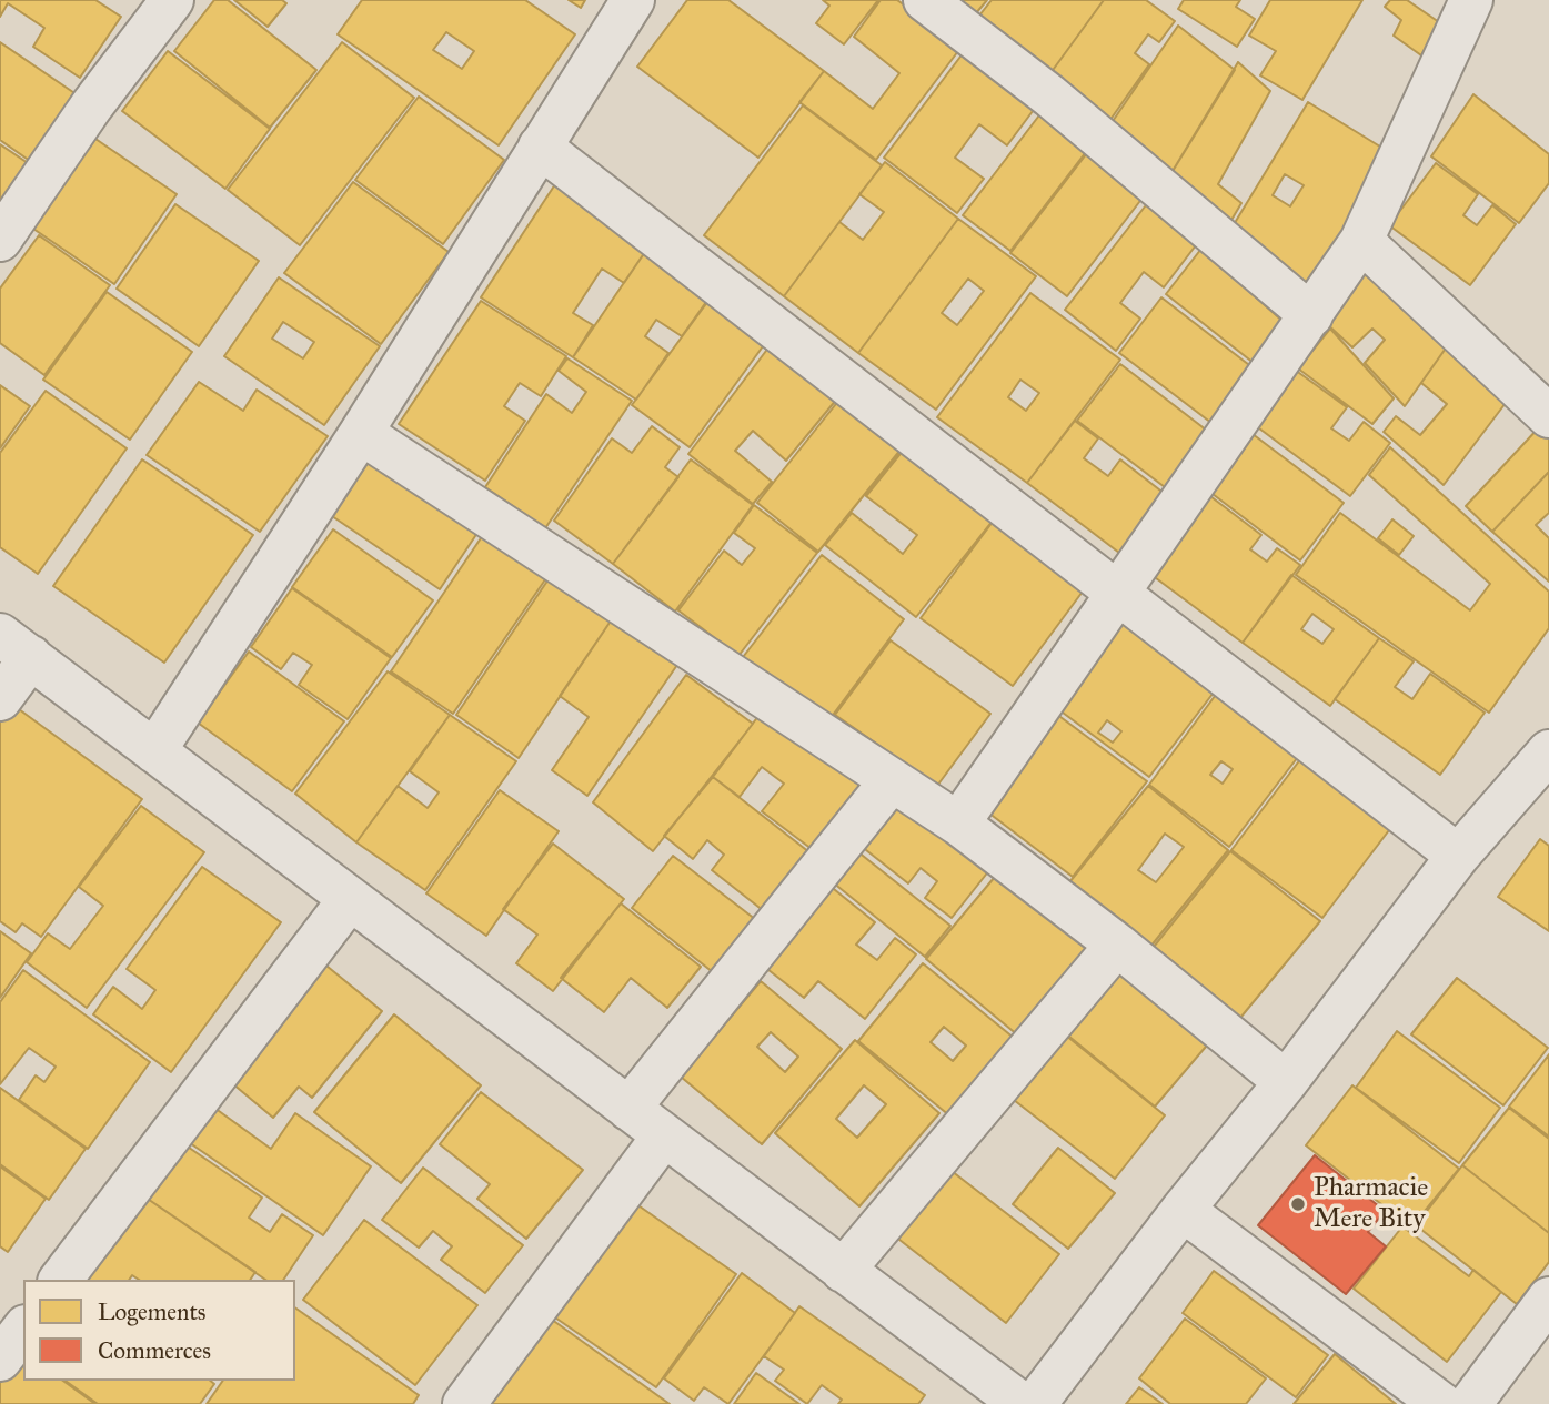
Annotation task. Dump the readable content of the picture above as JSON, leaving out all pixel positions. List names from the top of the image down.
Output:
{
  "places": ["Pharmacie Mere Bity"],
  "legend": ["Logements", "Commerces"]
}
